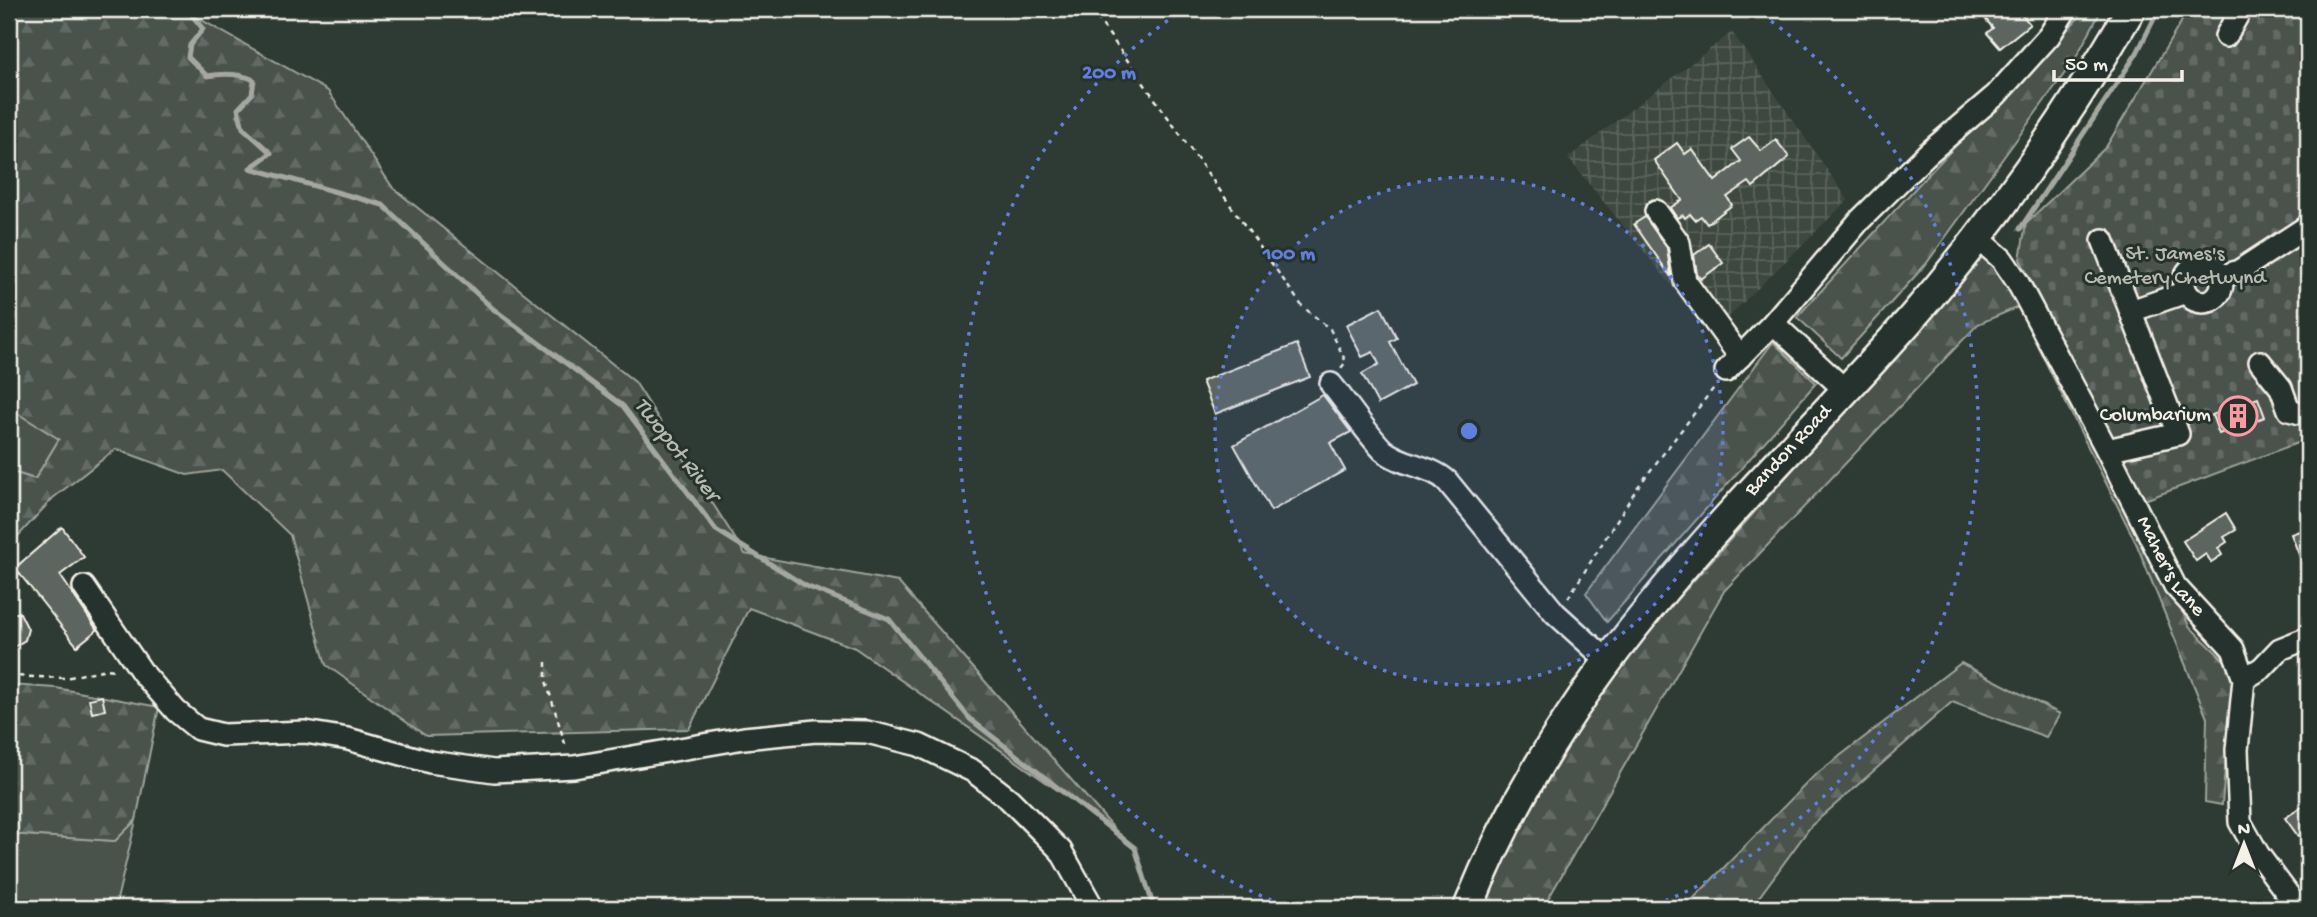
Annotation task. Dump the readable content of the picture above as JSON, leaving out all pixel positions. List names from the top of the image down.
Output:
{
  "streets": {
    "main road": ["Bandon Road"],
    "street": ["Maher's Lane"]
  },
  "crossings": [
    ["Bandon Road", "Maher's Lane"]
  ],
  "water": ["Twopot River"],
  "parks": ["St. James's Cemetery Chetwynd"],
  "places": {
    "building": ["Columbarium"]
  },
  "scale_bar": "50 m",
  "north": "top",
  "rings": ["200 m", "100 m"]
}
